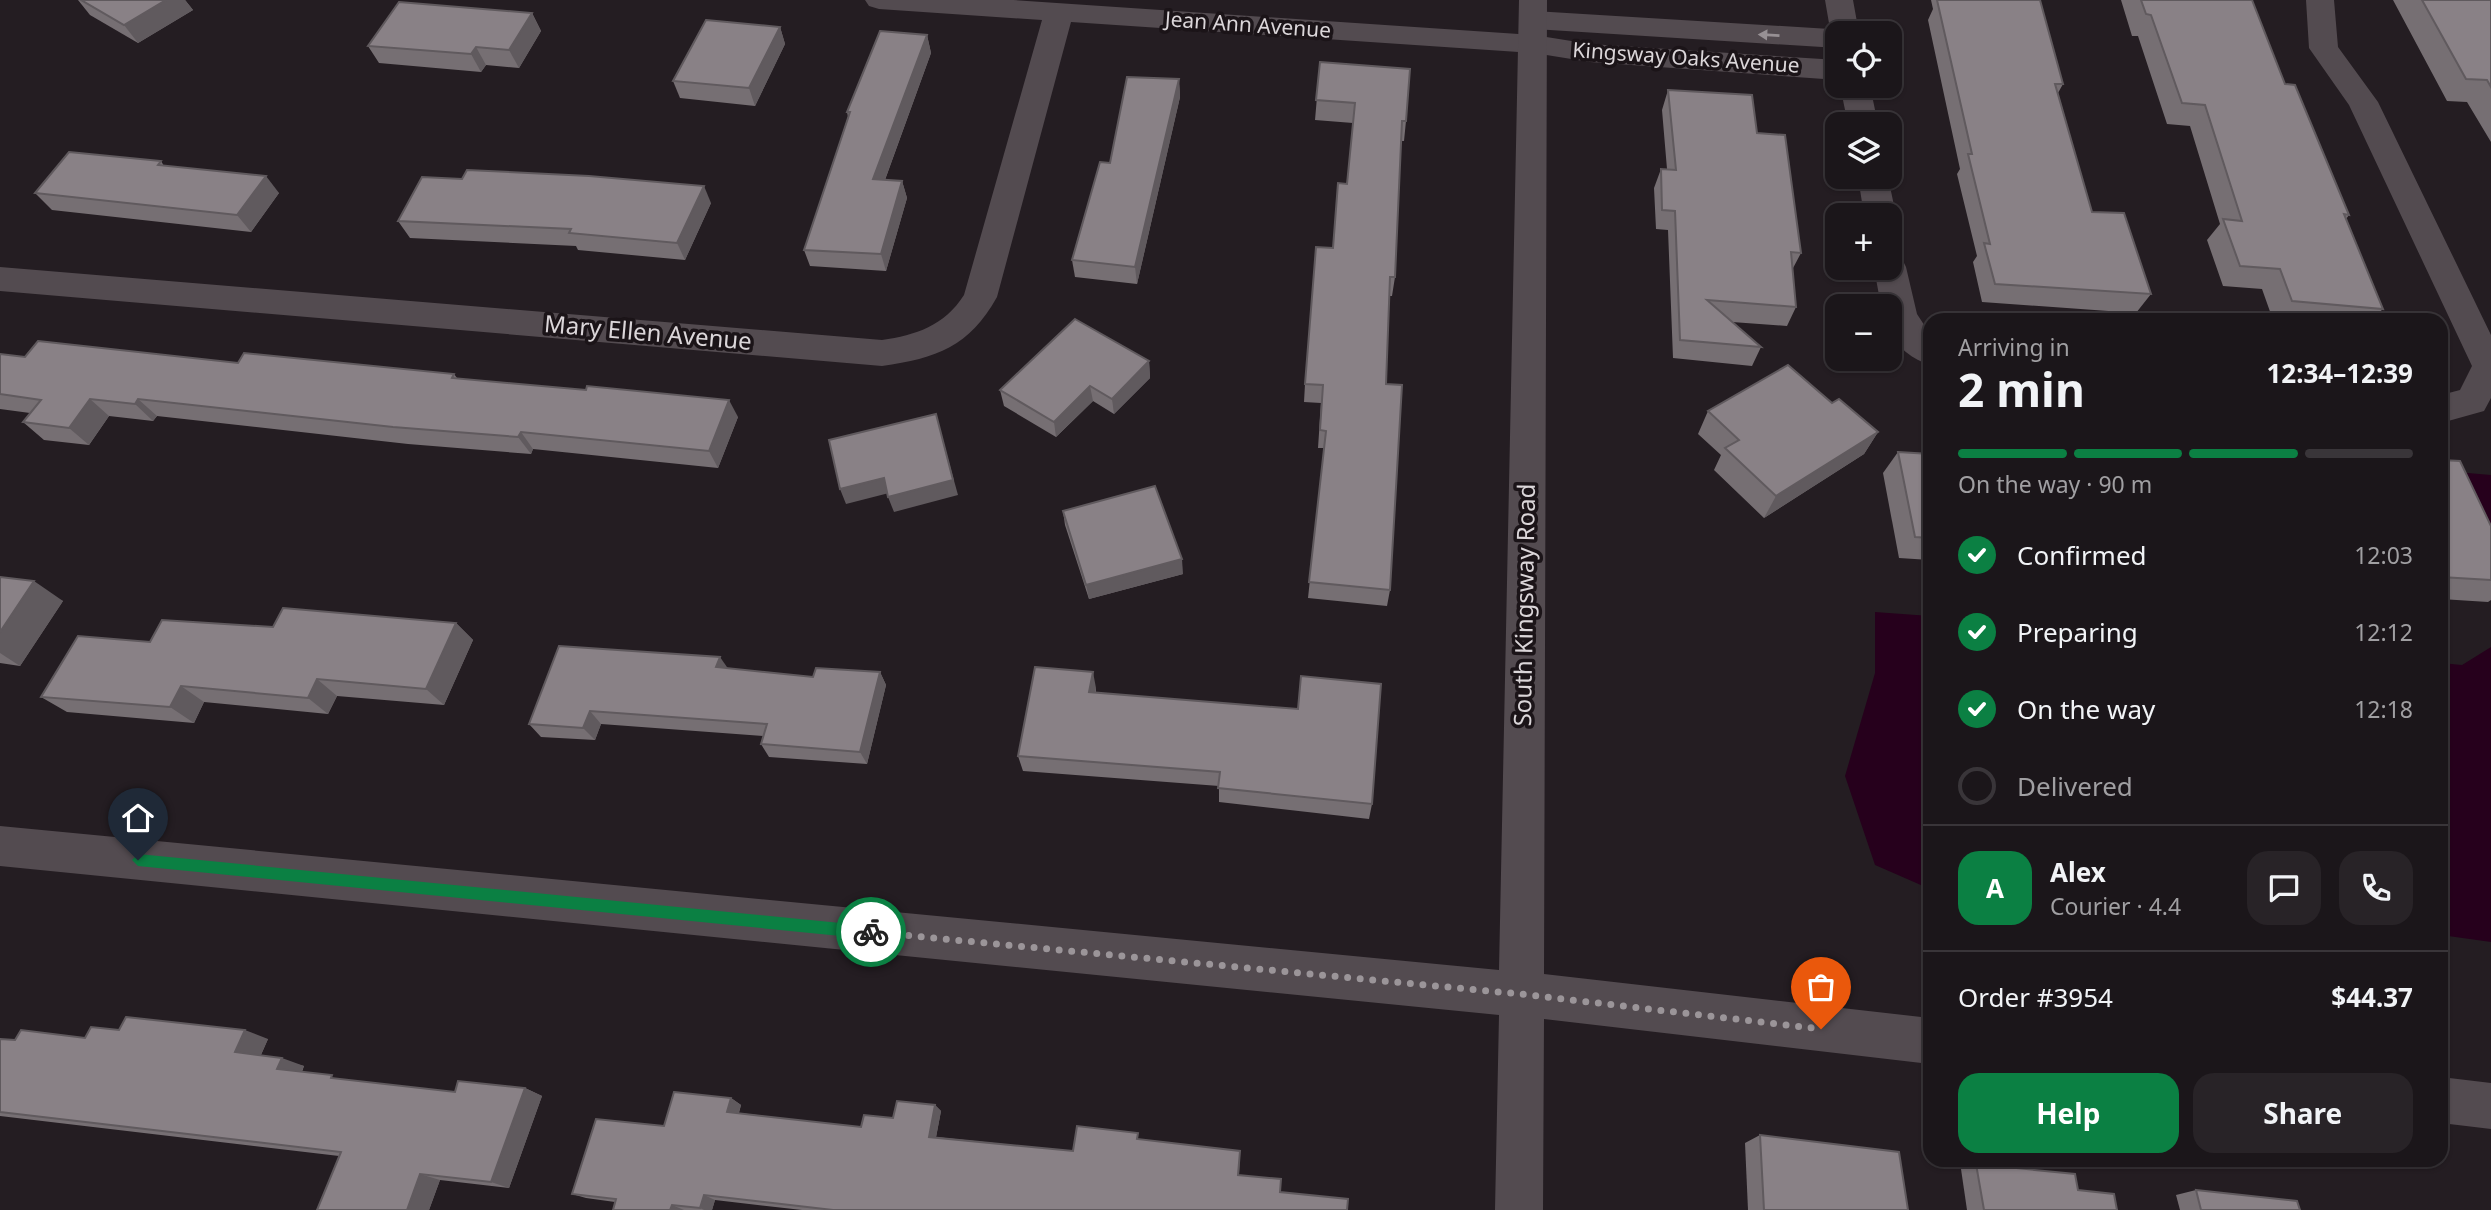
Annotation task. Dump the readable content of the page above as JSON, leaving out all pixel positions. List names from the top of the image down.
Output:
{
  "streets": {
    "street": [
      "Jean Ann Avenue",
      "Kingsway Oaks Avenue",
      "Mary Ellen Avenue",
      "South Kingsway Road"
    ]
  },
  "crossings": [
    ["Jean Ann Avenue", "Kingsway Oaks Avenue"],
    ["Jean Ann Avenue", "Mary Ellen Avenue"],
    ["Jean Ann Avenue", "South Kingsway Road"],
    ["Kingsway Oaks Avenue", "South Kingsway Road"]
  ],
  "page": {
    "map_buttons": ["+", "−"],
    "heading": ["2 min", "Arriving in", "12:34–12:39"],
    "panel": [
      "Alex",
      "Courier · 4.4",
      "Order #3954",
      "$44.37"
    ],
    "bar": "On the way · 90 m",
    "list": [
      ["Confirmed", "12:03"],
      ["Preparing", "12:12"],
      ["On the way", "12:18"],
      "Delivered"
    ],
    "round": "A",
    "buttons": ["Help", "Share"]
  }
}
